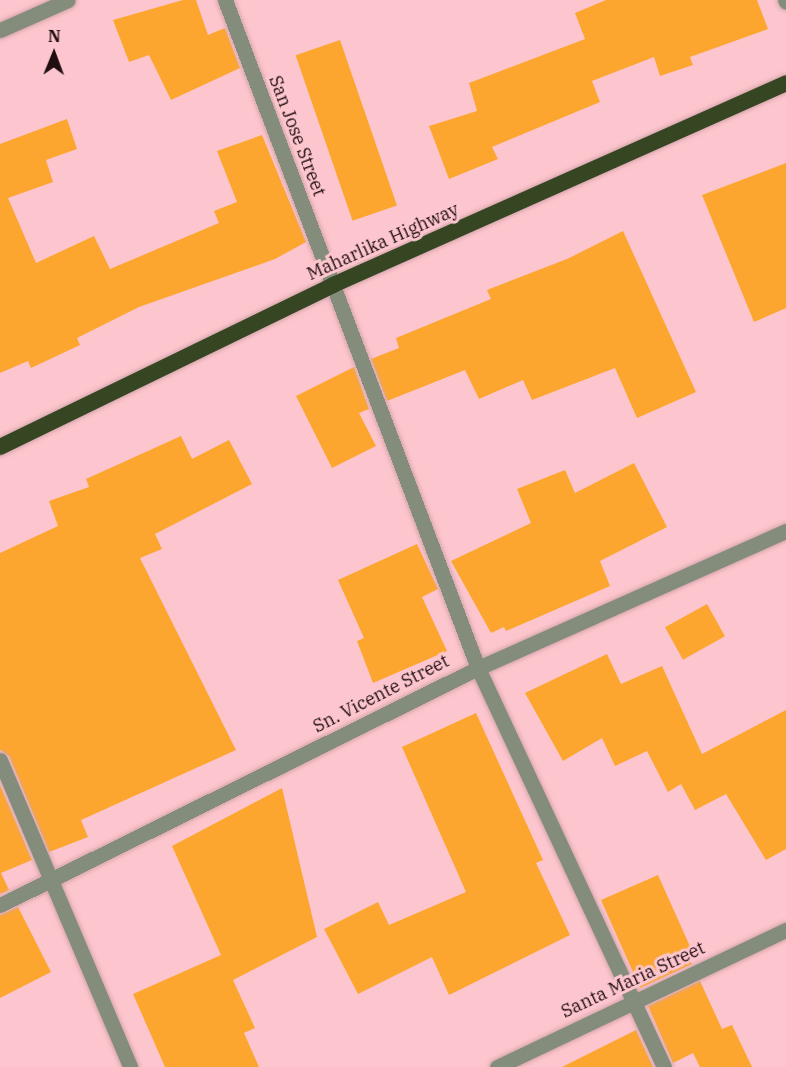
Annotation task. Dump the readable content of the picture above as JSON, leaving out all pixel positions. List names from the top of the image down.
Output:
{
  "streets": {
    "highway": ["Maharlika Highway"],
    "street": ["San Jose Street", "Sn. Vicente Street", "Santa Maria Street"]
  },
  "crossings": [
    ["San Jose Street", "Maharlika Highway"],
    ["San Jose Street", "Sn. Vicente Street"],
    ["San Jose Street", "Santa Maria Street"]
  ],
  "north": "top"
}
